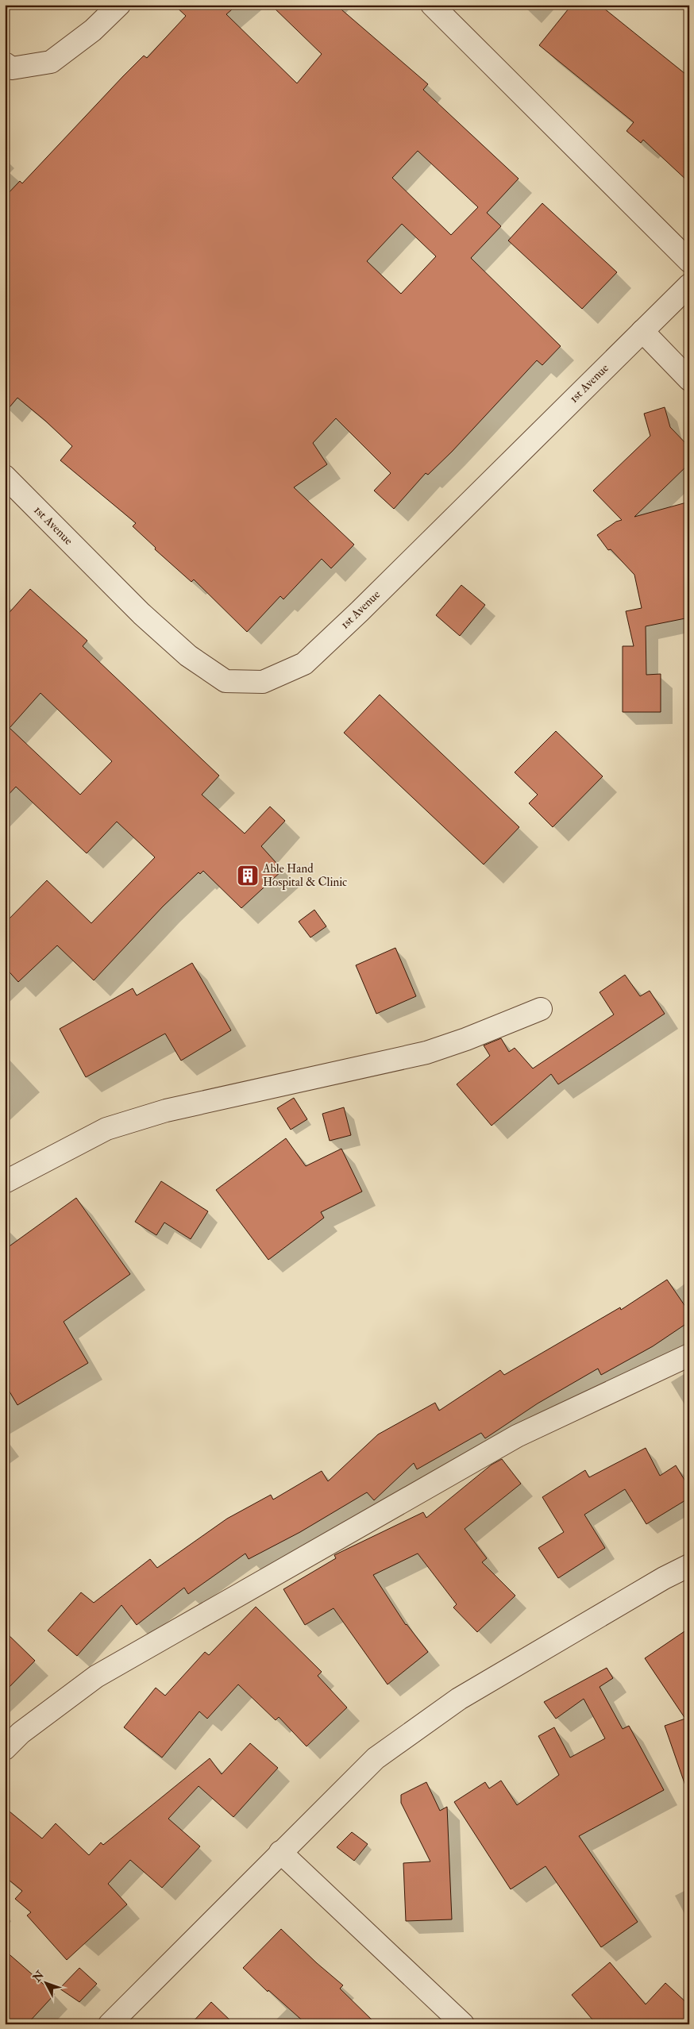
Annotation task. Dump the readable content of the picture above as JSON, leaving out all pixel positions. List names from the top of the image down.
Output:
{
  "streets": {
    "street": ["1st Avenue"]
  },
  "places": {
    "building": ["Able Hand Hospital & Clinic"]
  },
  "north": "top left"
}
